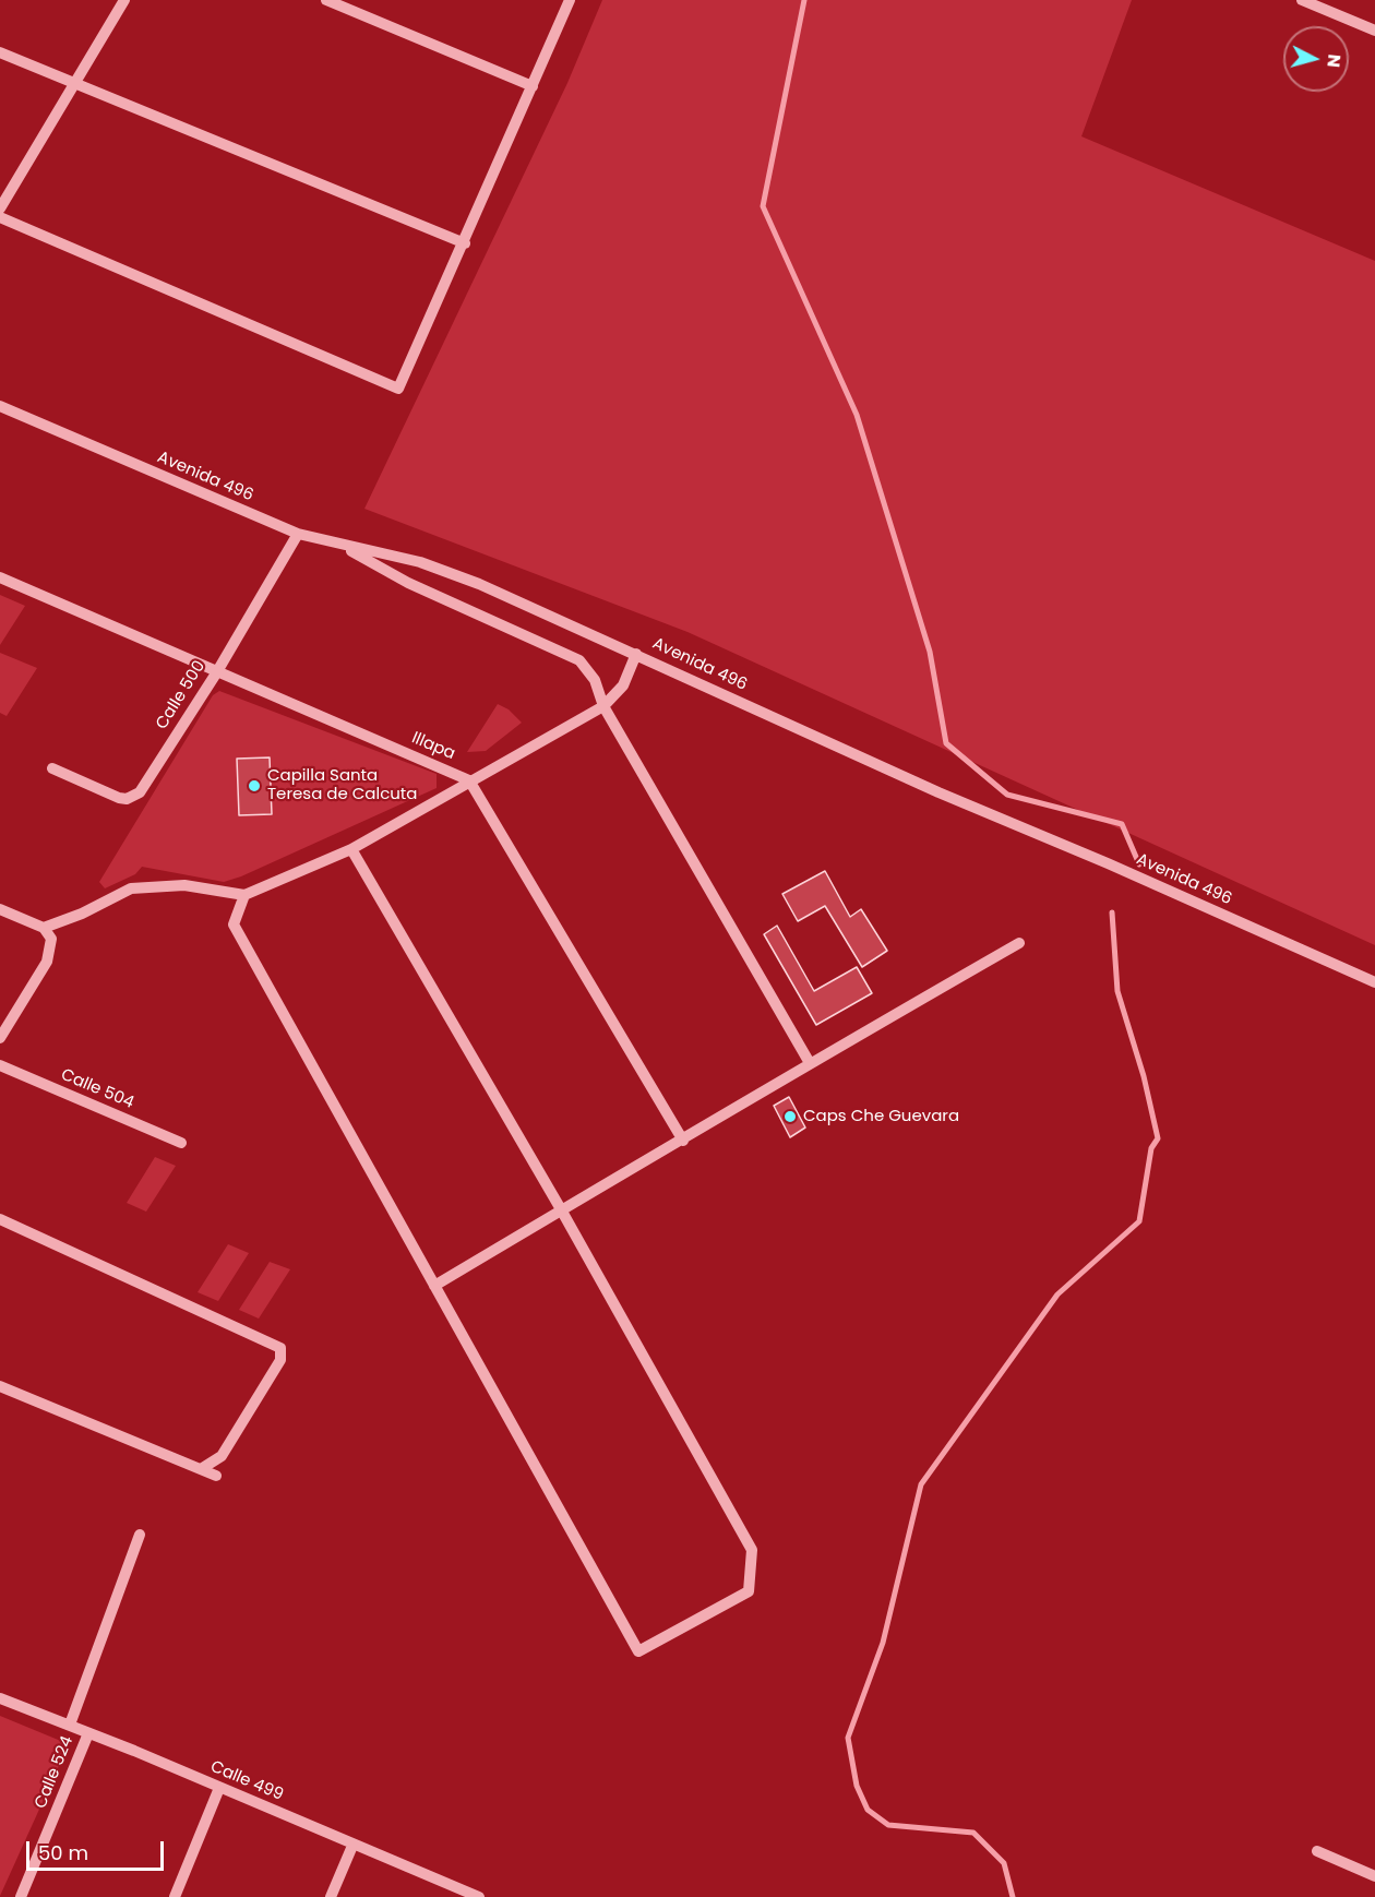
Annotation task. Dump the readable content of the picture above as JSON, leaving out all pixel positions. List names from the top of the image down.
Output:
{
  "streets": {
    "street": [
      "Avenida 496",
      "Calle 500",
      "Illapa",
      "Calle 504",
      "Calle 524",
      "Calle 499"
    ]
  },
  "crossings": [
    ["Avenida 496", "Calle 500"],
    ["Calle 500", "Illapa"],
    ["Calle 524", "Calle 499"]
  ],
  "places": ["Capilla Santa Teresa de Calcuta", "Caps Che Guevara"],
  "scale_bar": "50 m",
  "north": "right"
}
